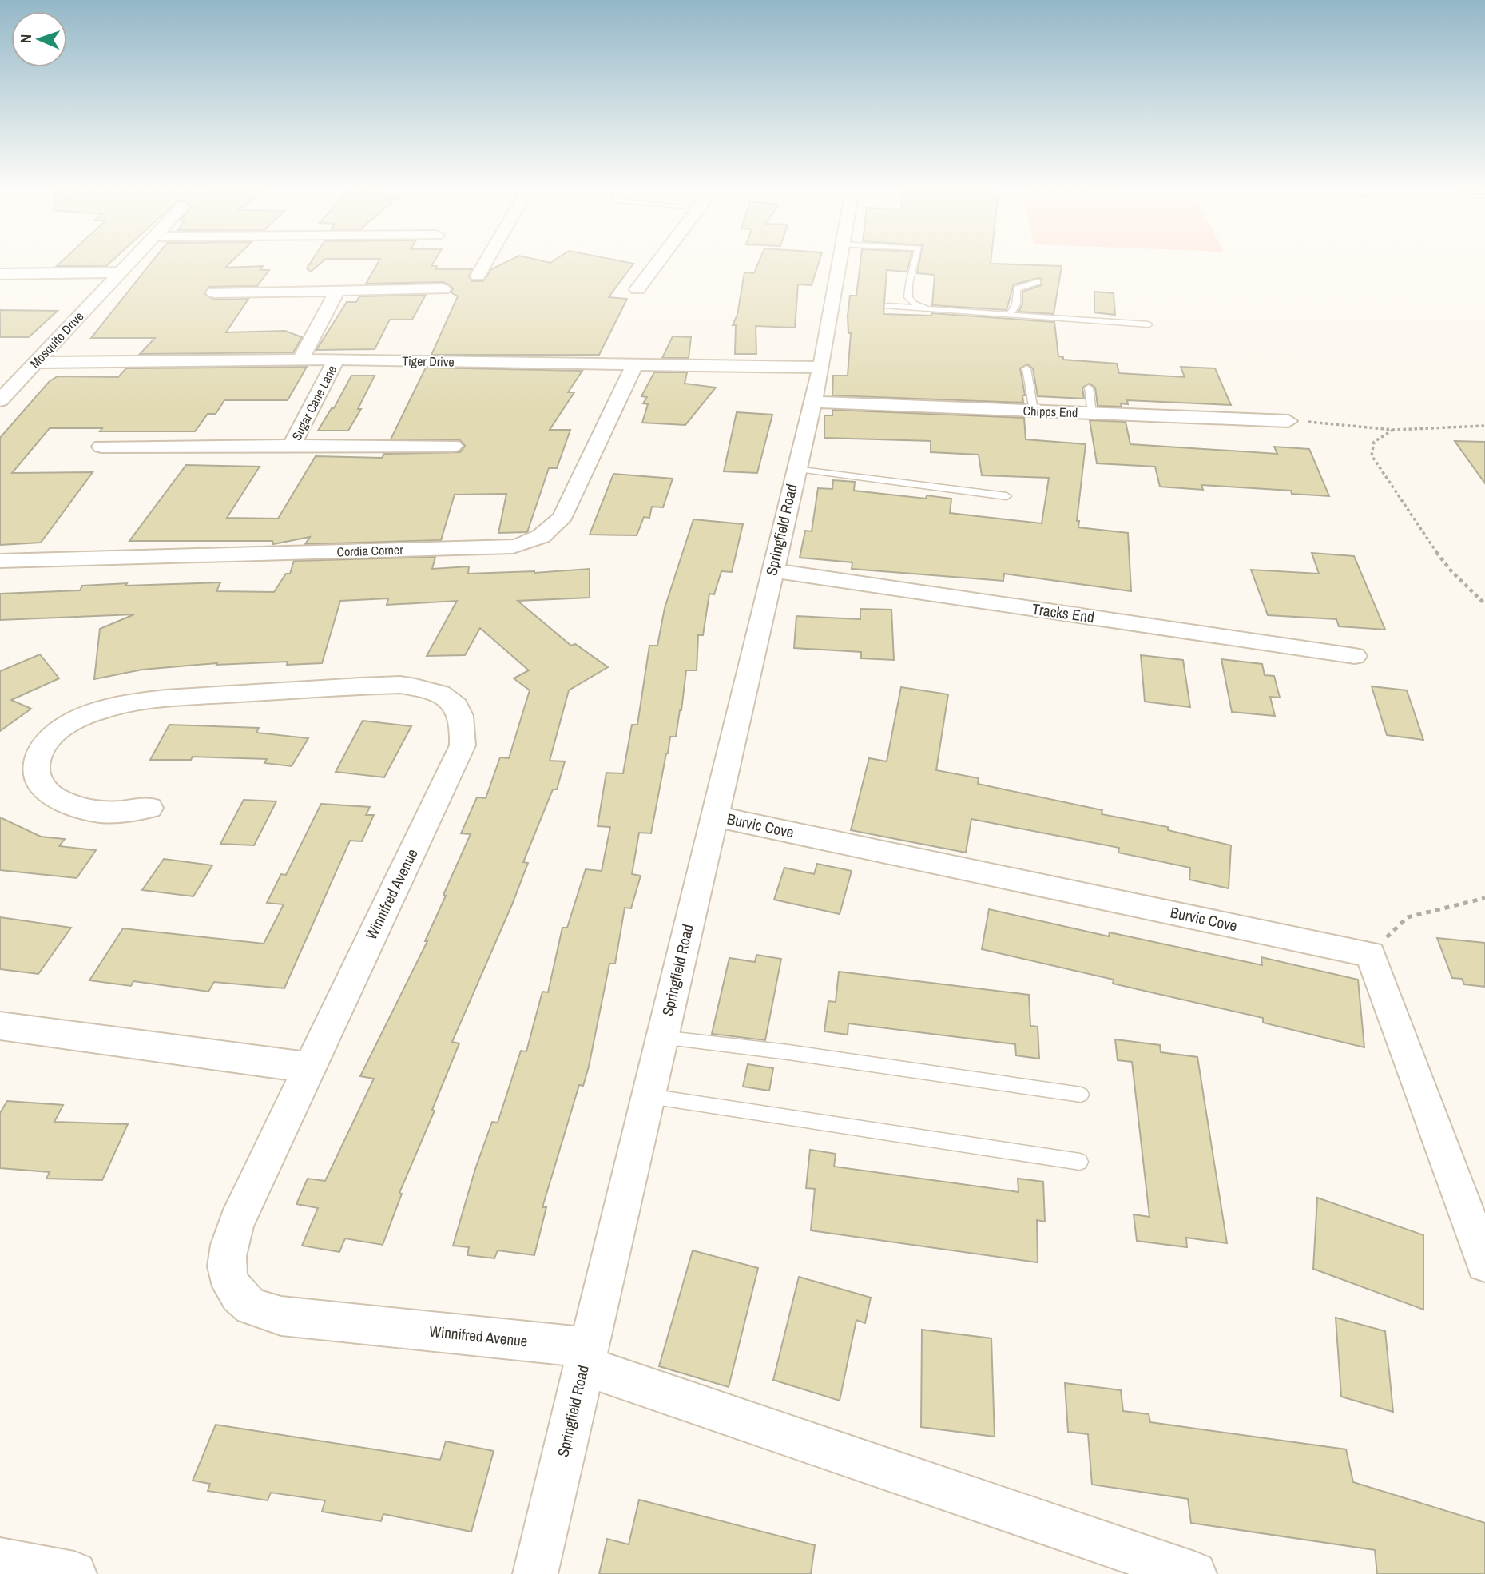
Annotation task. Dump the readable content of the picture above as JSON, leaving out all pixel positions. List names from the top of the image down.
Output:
{
  "streets": {
    "street": [
      "Mosquito Drive",
      "Tiger Drive",
      "Sugar Cane Lane",
      "Chipps End",
      "Springfield Road",
      "Cordia Corner",
      "Tracks End",
      "Burvic Cove",
      "Winnifred Avenue"
    ]
  },
  "crossings": [
    ["Mosquito Drive", "Tiger Drive"],
    ["Tiger Drive", "Sugar Cane Lane"],
    ["Tiger Drive", "Springfield Road"],
    ["Tiger Drive", "Cordia Corner"],
    ["Chipps End", "Springfield Road"],
    ["Springfield Road", "Tracks End"],
    ["Springfield Road", "Burvic Cove"],
    ["Springfield Road", "Winnifred Avenue"]
  ],
  "north": "left"
}
